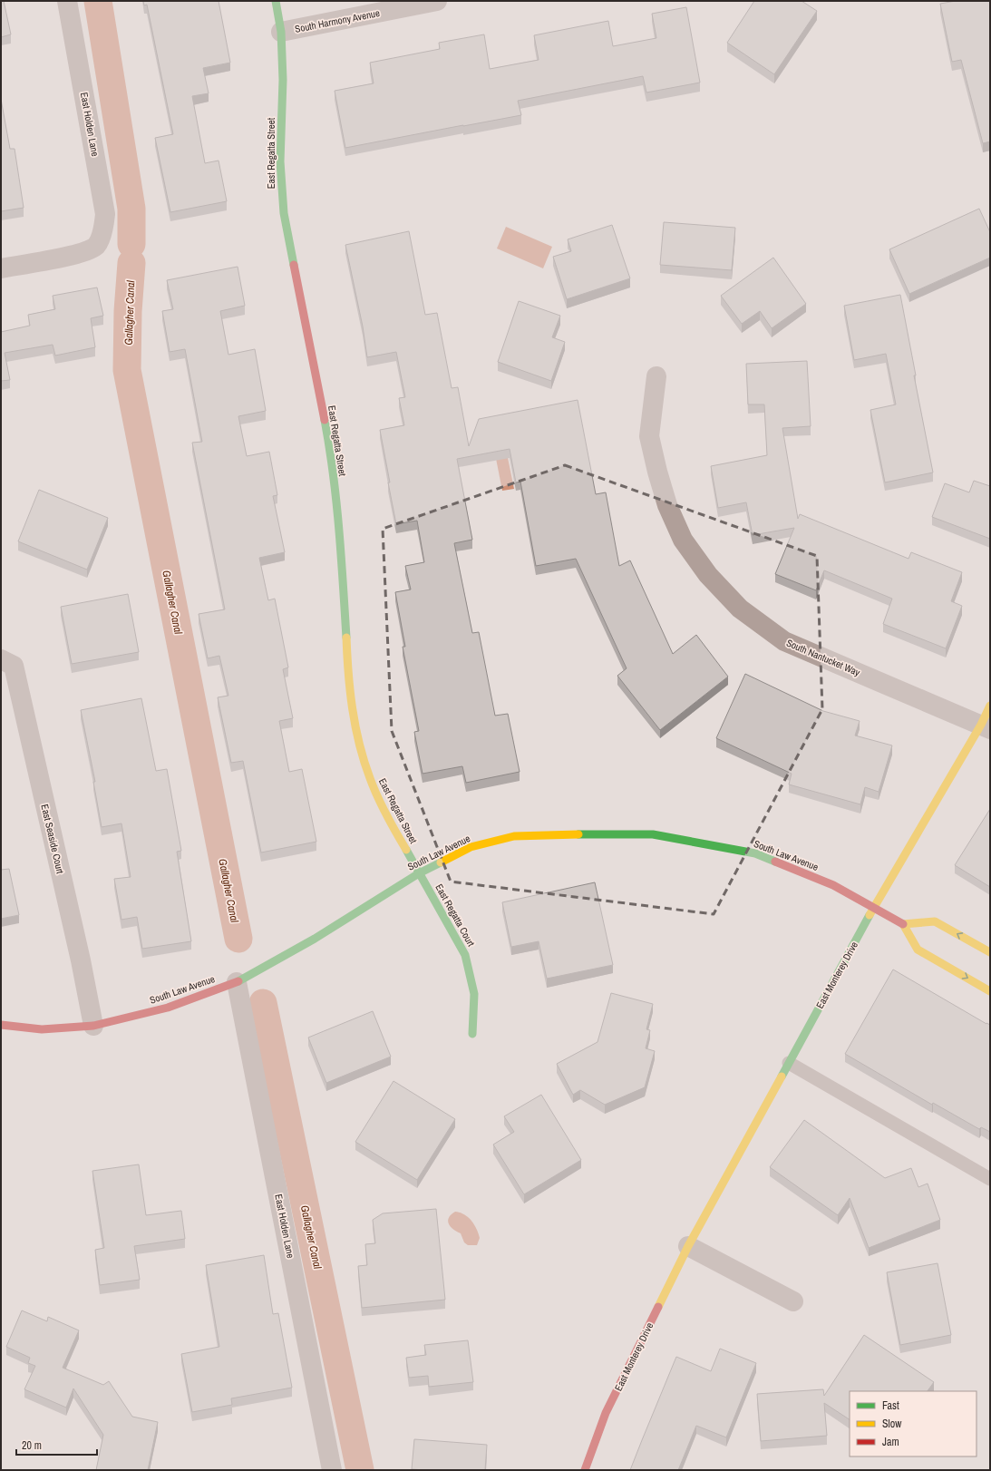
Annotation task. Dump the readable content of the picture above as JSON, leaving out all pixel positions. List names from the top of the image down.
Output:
{
  "streets": {
    "street": [
      "South Harmony Avenue",
      "East Holden Lane",
      "East Regatta Street",
      "South Nantucket Way",
      "East Seaside Court",
      "South Law Avenue",
      "East Regatta Court",
      "East Monterey Drive"
    ]
  },
  "crossings": [
    ["South Harmony Avenue", "East Regatta Street"],
    ["East Holden Lane", "South Law Avenue"],
    ["East Regatta Street", "South Law Avenue"],
    ["East Regatta Street", "East Regatta Court"],
    ["South Nantucket Way", "East Monterey Drive"],
    ["East Seaside Court", "South Law Avenue"],
    ["South Law Avenue", "East Regatta Court"],
    ["South Law Avenue", "East Monterey Drive"]
  ],
  "water": ["Gallagher Canal"],
  "legend": ["Fast", "Slow", "Jam"],
  "scale_bar": "20 m"
}
